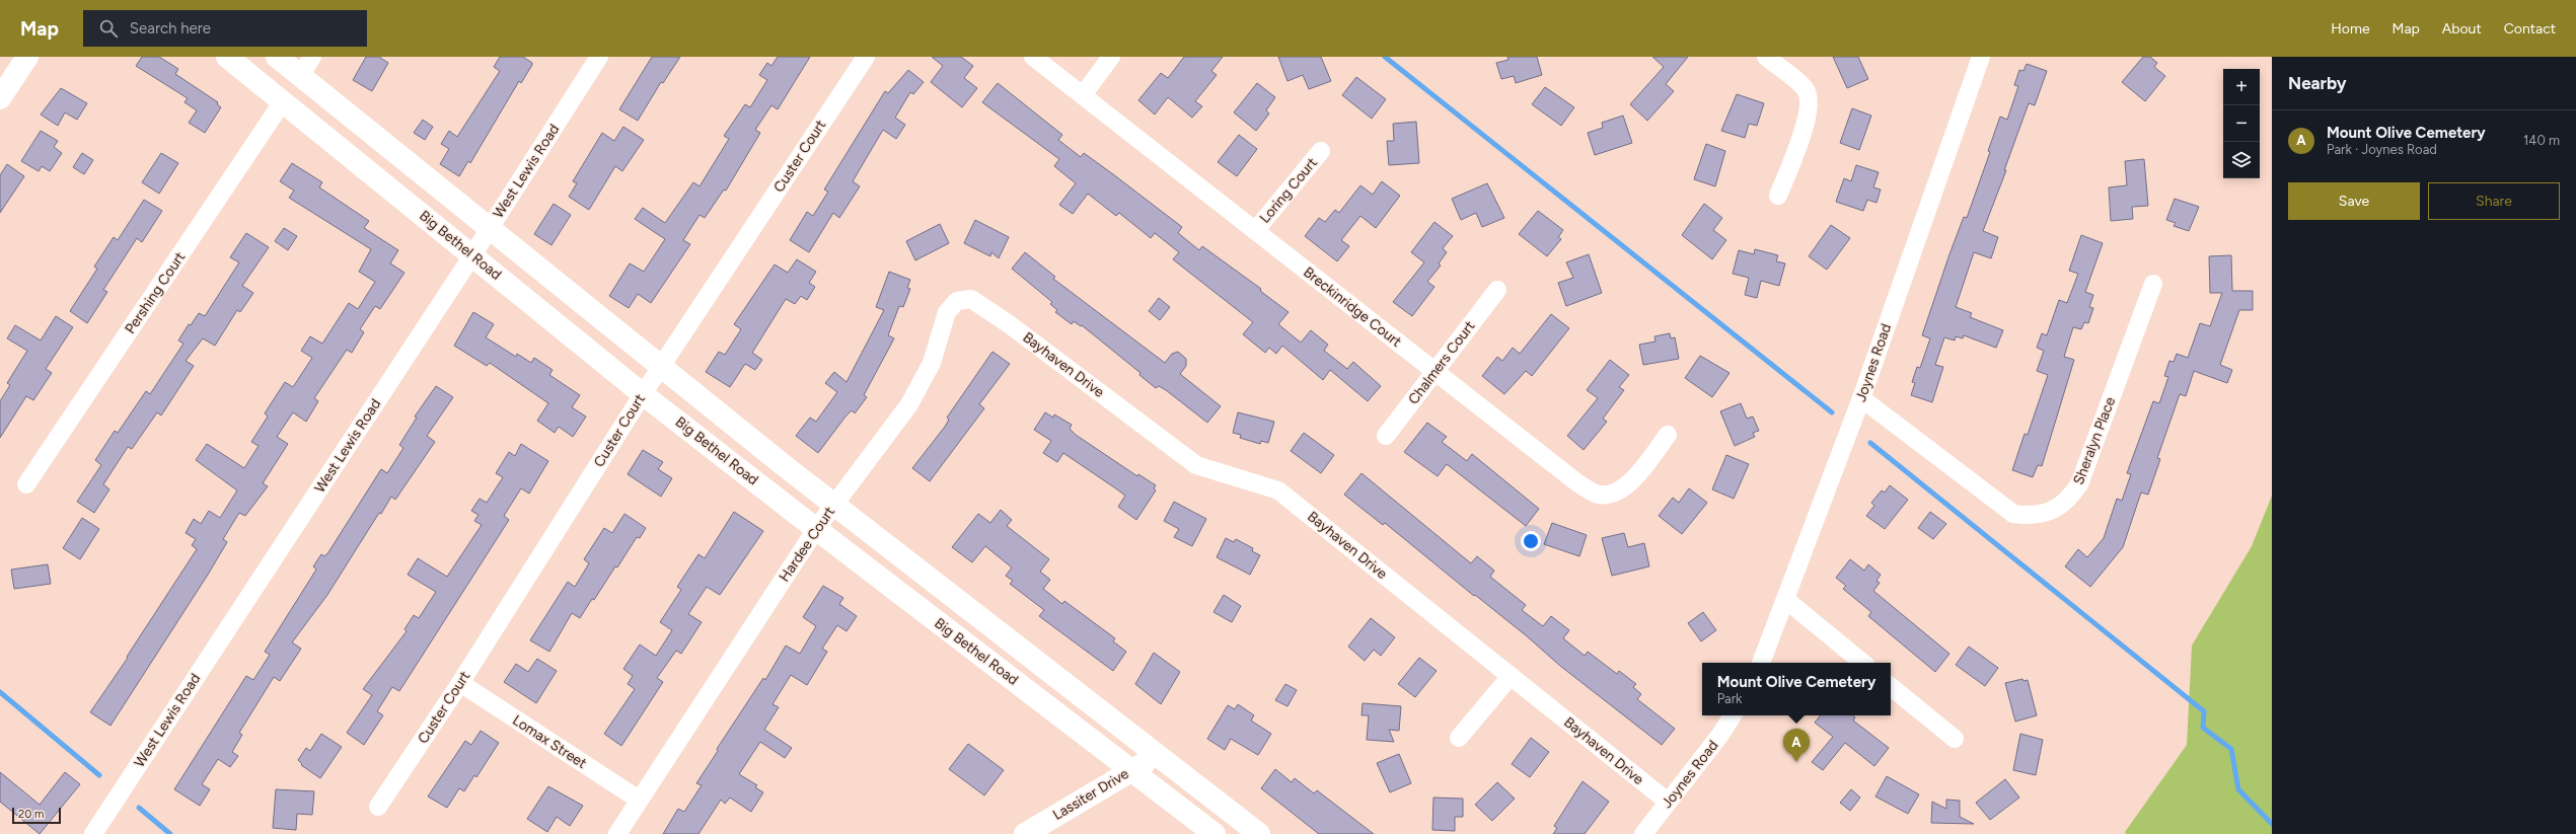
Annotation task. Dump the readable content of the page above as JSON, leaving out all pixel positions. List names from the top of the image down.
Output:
{
  "streets": {
    "main road": ["Big Bethel Road", "Lassiter Drive"],
    "street": [
      "Custer Court",
      "West Lewis Road",
      "Loring Court",
      "Pershing Court",
      "Breckinridge Court",
      "Chalmers Court",
      "Joynes Road",
      "Bayhaven Drive",
      "Sheralyn Place",
      "Hardee Court",
      "Lomax Street"
    ]
  },
  "crossings": [
    ["Custer Court", "Big Bethel Road"],
    ["Custer Court", "Lomax Street"],
    ["West Lewis Road", "Big Bethel Road"],
    ["Loring Court", "Breckinridge Court"],
    ["Big Bethel Road", "Pershing Court"],
    ["Big Bethel Road", "Hardee Court"],
    ["Big Bethel Road", "Lassiter Drive"],
    ["Breckinridge Court", "Chalmers Court"],
    ["Joynes Road", "Bayhaven Drive"],
    ["Joynes Road", "Sheralyn Place"],
    ["Bayhaven Drive", "Hardee Court"],
    ["Hardee Court", "Lomax Street"]
  ],
  "scale_bar": "20 m",
  "page": {
    "header": "Map",
    "search": "Search here",
    "nav": [
      "Home",
      "Map",
      "About",
      "Contact"
    ],
    "heading": "Nearby",
    "map_buttons": ["+", "−"],
    "list": [
      {
        "mark": "A",
        "name": "Mount Olive Cemetery",
        "note": "Park · Joynes Road",
        "value": "140 m"
      }
    ],
    "buttons": ["Save", "Share"],
    "popup": ["Mount Olive Cemetery", "Park"],
    "pins": "A",
    "scale": "20 m"
  }
}
